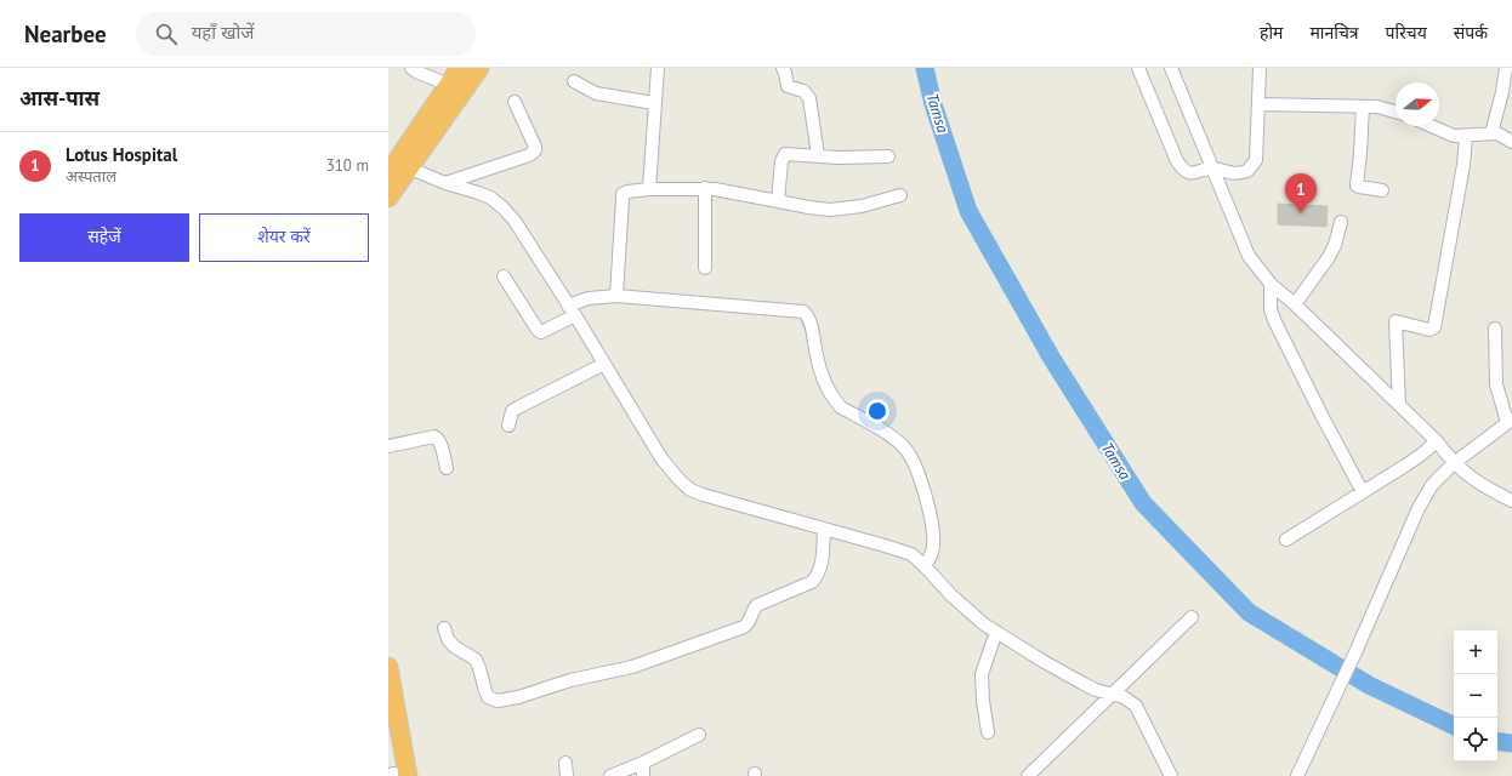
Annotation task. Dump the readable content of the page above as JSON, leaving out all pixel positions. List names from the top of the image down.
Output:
{
  "water": ["Tamsa"],
  "north": "right",
  "page": {
    "header": "Nearbee",
    "search": "यहाँ खोजें",
    "nav": [
      "होम",
      "मानचित्र",
      "परिचय",
      "संपर्क"
    ],
    "heading": "आस-पास",
    "list": [
      {
        "mark": "1",
        "name": "Lotus Hospital",
        "note": "अस्पताल",
        "value": "310 m"
      }
    ],
    "pins": "1",
    "buttons": ["सहेजें", "शेयर करें"],
    "map_buttons": ["+", "−"]
  }
}
